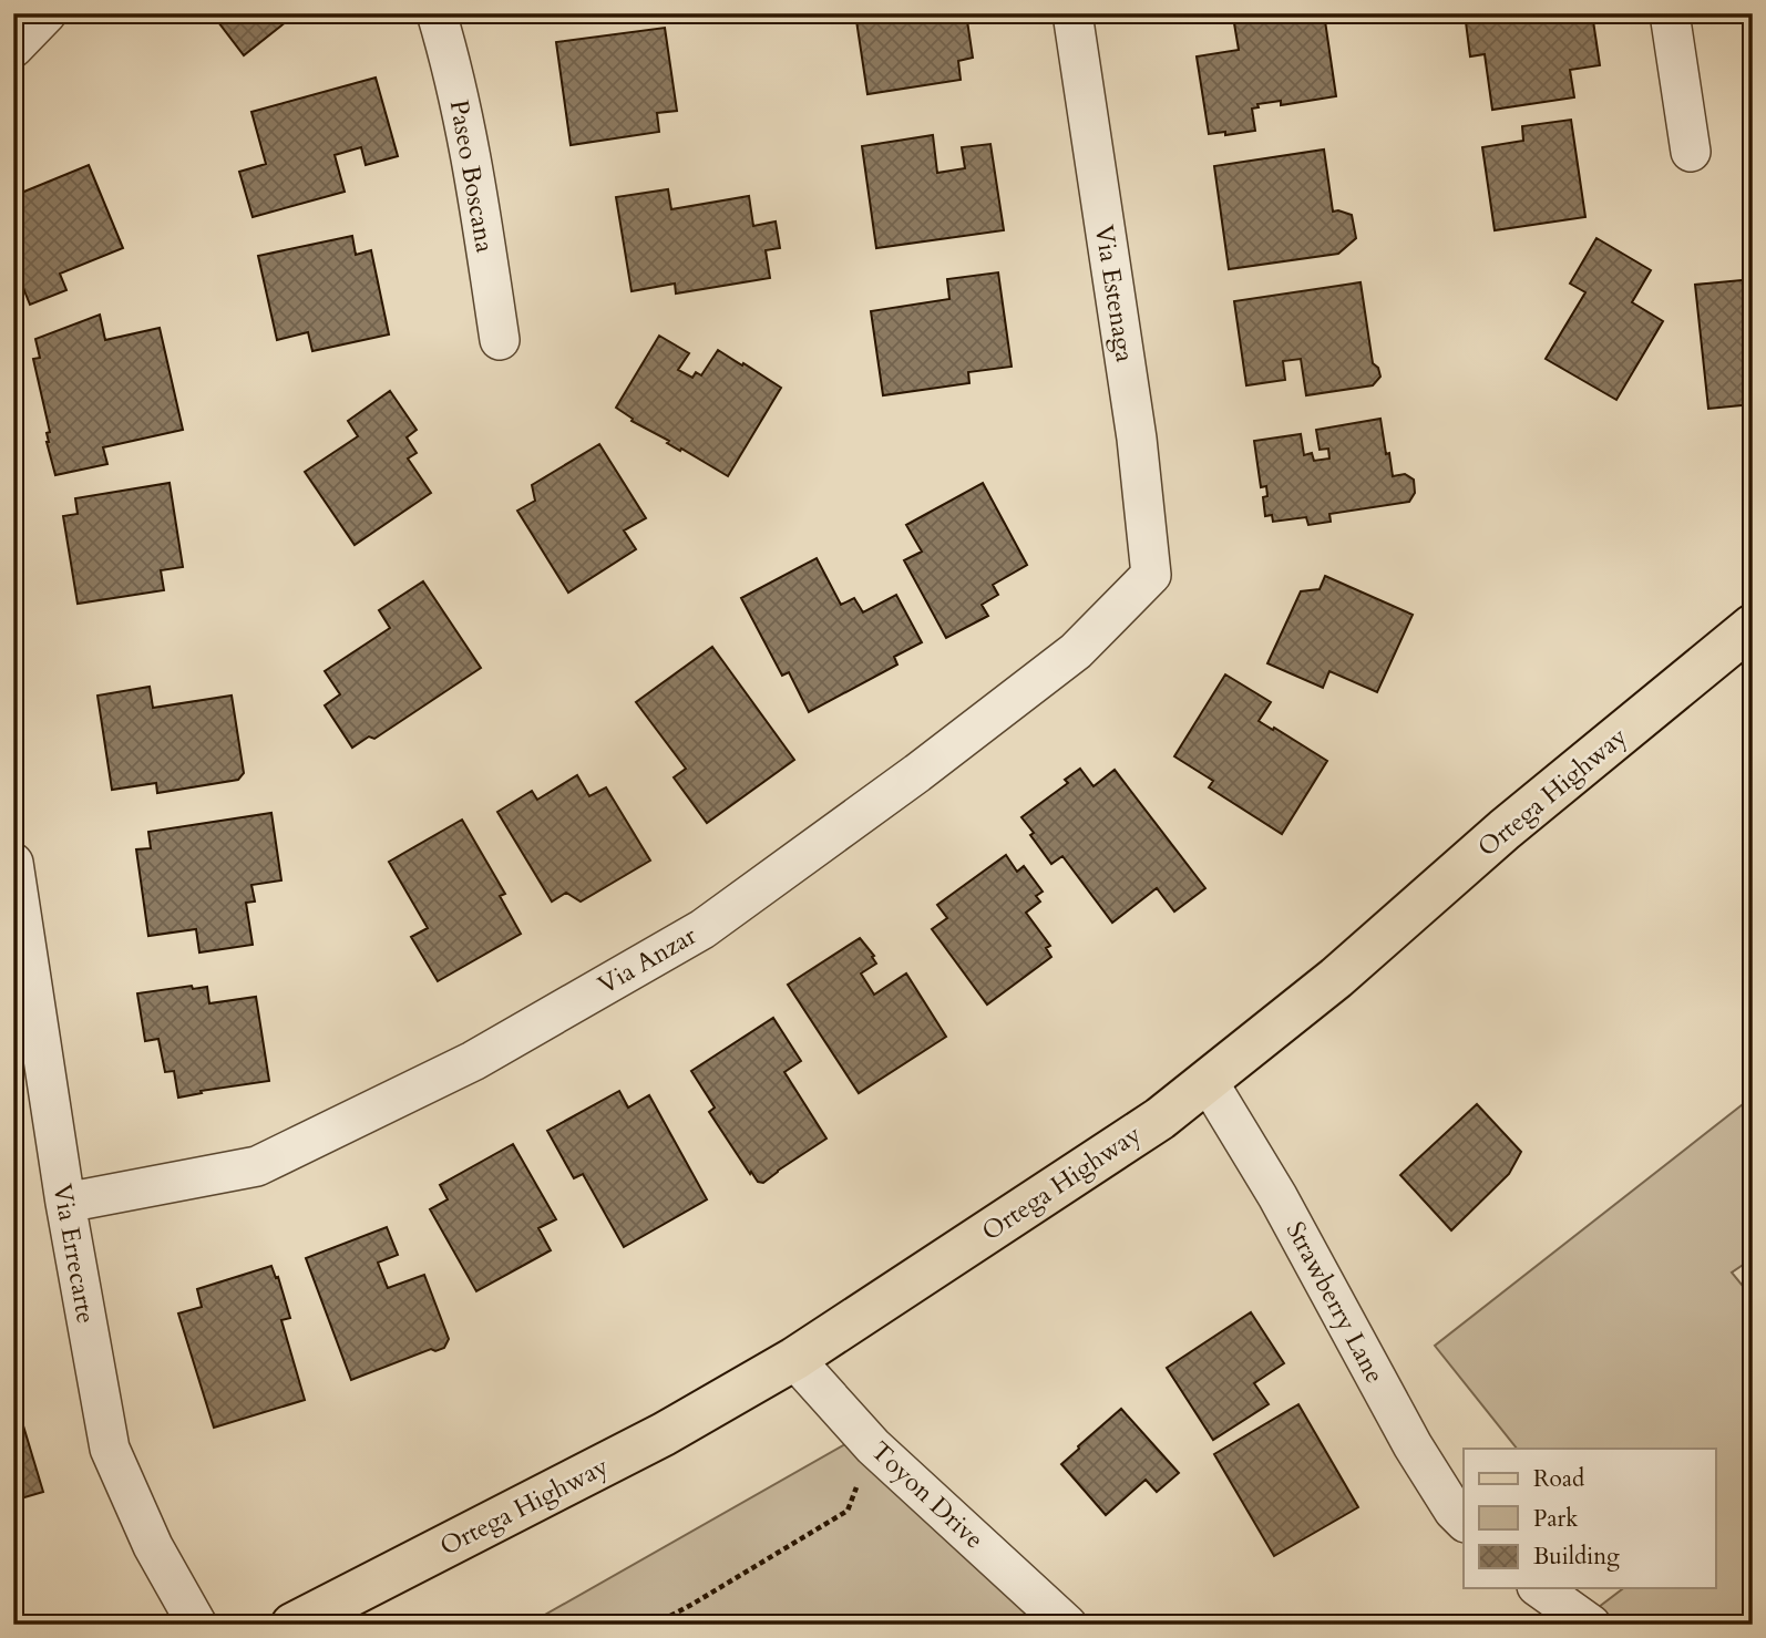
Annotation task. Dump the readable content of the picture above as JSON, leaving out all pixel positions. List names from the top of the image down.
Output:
{
  "streets": {
    "main road": ["Ortega Highway"],
    "street": [
      "Paseo Boscana",
      "Via Estenaga",
      "Via Anzar",
      "Via Errecarte",
      "Strawberry Lane",
      "Toyon Drive"
    ]
  },
  "crossings": [
    ["Via Estenaga", "Via Anzar"],
    ["Ortega Highway", "Strawberry Lane"],
    ["Ortega Highway", "Toyon Drive"],
    ["Via Anzar", "Via Errecarte"]
  ],
  "legend": ["Road", "Park", "Building"]
}
